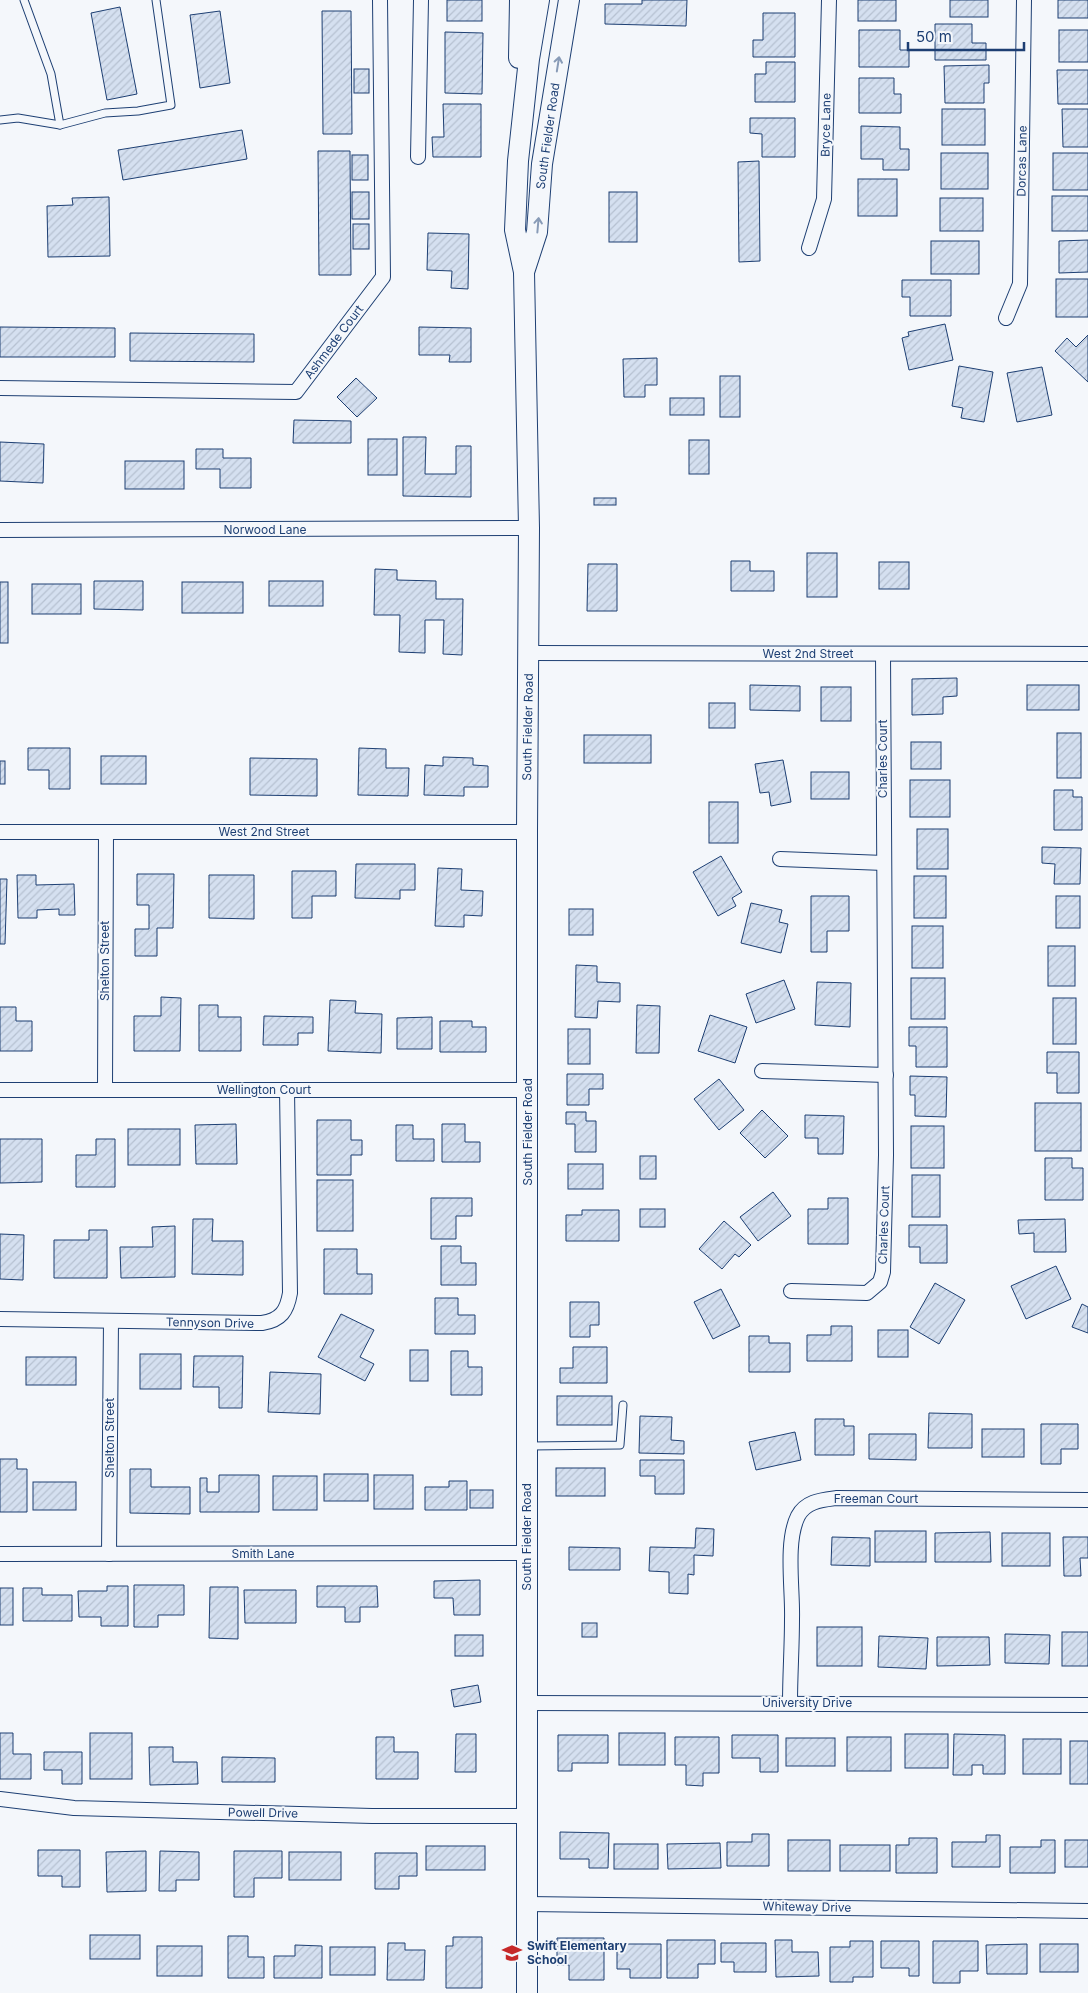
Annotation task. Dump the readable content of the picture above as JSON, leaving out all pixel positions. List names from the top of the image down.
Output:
{
  "streets": {
    "main road": ["South Fielder Road"],
    "street": [
      "Bryce Lane",
      "Dorcas Lane",
      "Ashmede Court",
      "Norwood Lane",
      "West 2nd Street",
      "Charles Court",
      "Shelton Street",
      "Wellington Court",
      "Tennyson Drive",
      "Freeman Court",
      "Smith Lane",
      "University Drive",
      "Powell Drive",
      "Whiteway Drive"
    ]
  },
  "crossings": [
    ["South Fielder Road", "Norwood Lane"],
    ["South Fielder Road", "West 2nd Street"],
    ["South Fielder Road", "Wellington Court"],
    ["South Fielder Road", "Smith Lane"],
    ["South Fielder Road", "University Drive"],
    ["South Fielder Road", "Powell Drive"],
    ["South Fielder Road", "Whiteway Drive"],
    ["West 2nd Street", "Charles Court"],
    ["West 2nd Street", "Shelton Street"],
    ["Shelton Street", "Wellington Court"],
    ["Shelton Street", "Tennyson Drive"],
    ["Shelton Street", "Smith Lane"],
    ["Wellington Court", "Tennyson Drive"],
    ["Freeman Court", "University Drive"]
  ],
  "places": {
    "school or university": ["Swift Elementary School"]
  },
  "scale_bar": "50 m"
}
